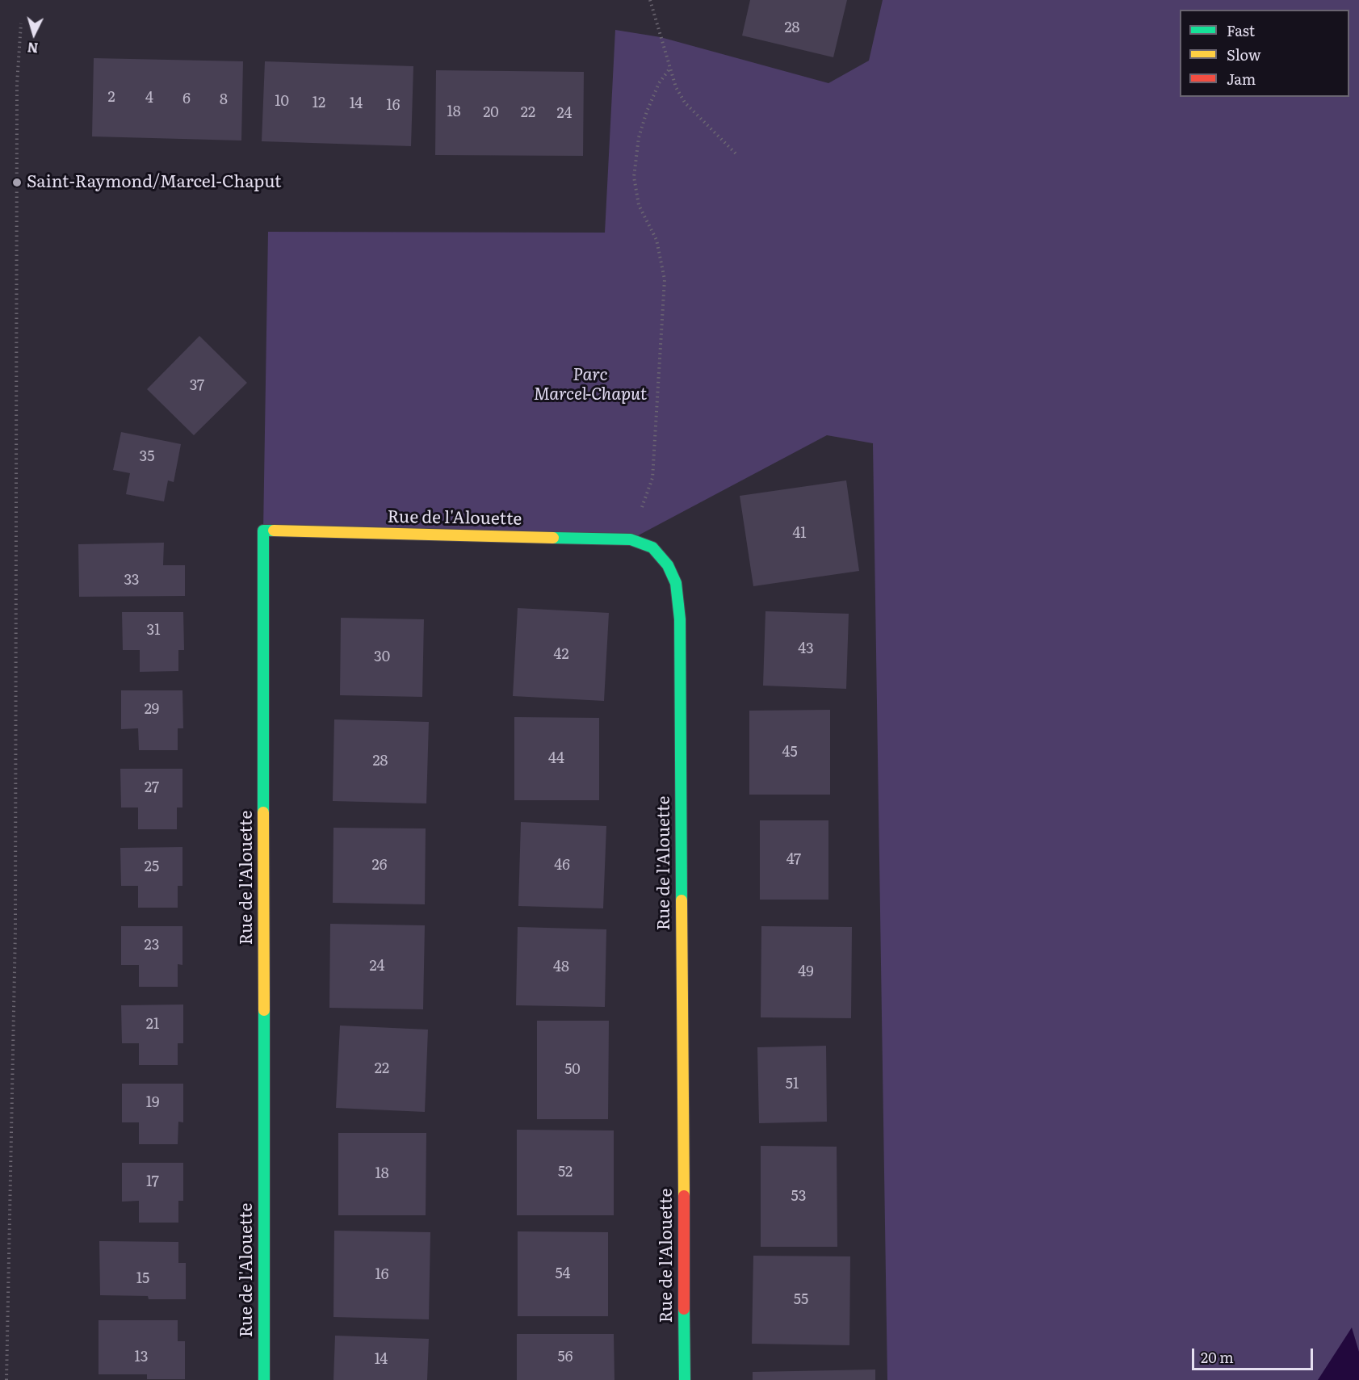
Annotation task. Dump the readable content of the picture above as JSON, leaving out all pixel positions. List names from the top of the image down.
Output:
{
  "streets": {
    "street": ["Rue de l'Alouette"]
  },
  "parks": ["Parc Marcel-Chaput"],
  "places": ["Saint-Raymond/Marcel-Chaput"],
  "house_numbers": [
    "28",
    "2",
    "4",
    "6",
    "8",
    "10",
    "12",
    "14",
    "16",
    "18",
    "20",
    "22",
    "24",
    "37",
    "35",
    "41",
    "33",
    "31",
    "43",
    "42",
    "30",
    "29",
    "45",
    "44",
    "28",
    "27",
    "47",
    "26",
    "46",
    "25",
    "23",
    "24",
    "48",
    "49",
    "21",
    "22",
    "50",
    "51",
    "19",
    "52",
    "18",
    "17",
    "53",
    "54",
    "16",
    "15",
    "55",
    "13",
    "56",
    "14"
  ],
  "legend": ["Fast", "Slow", "Jam"],
  "scale_bar": "20 m",
  "north": "bottom"
}
